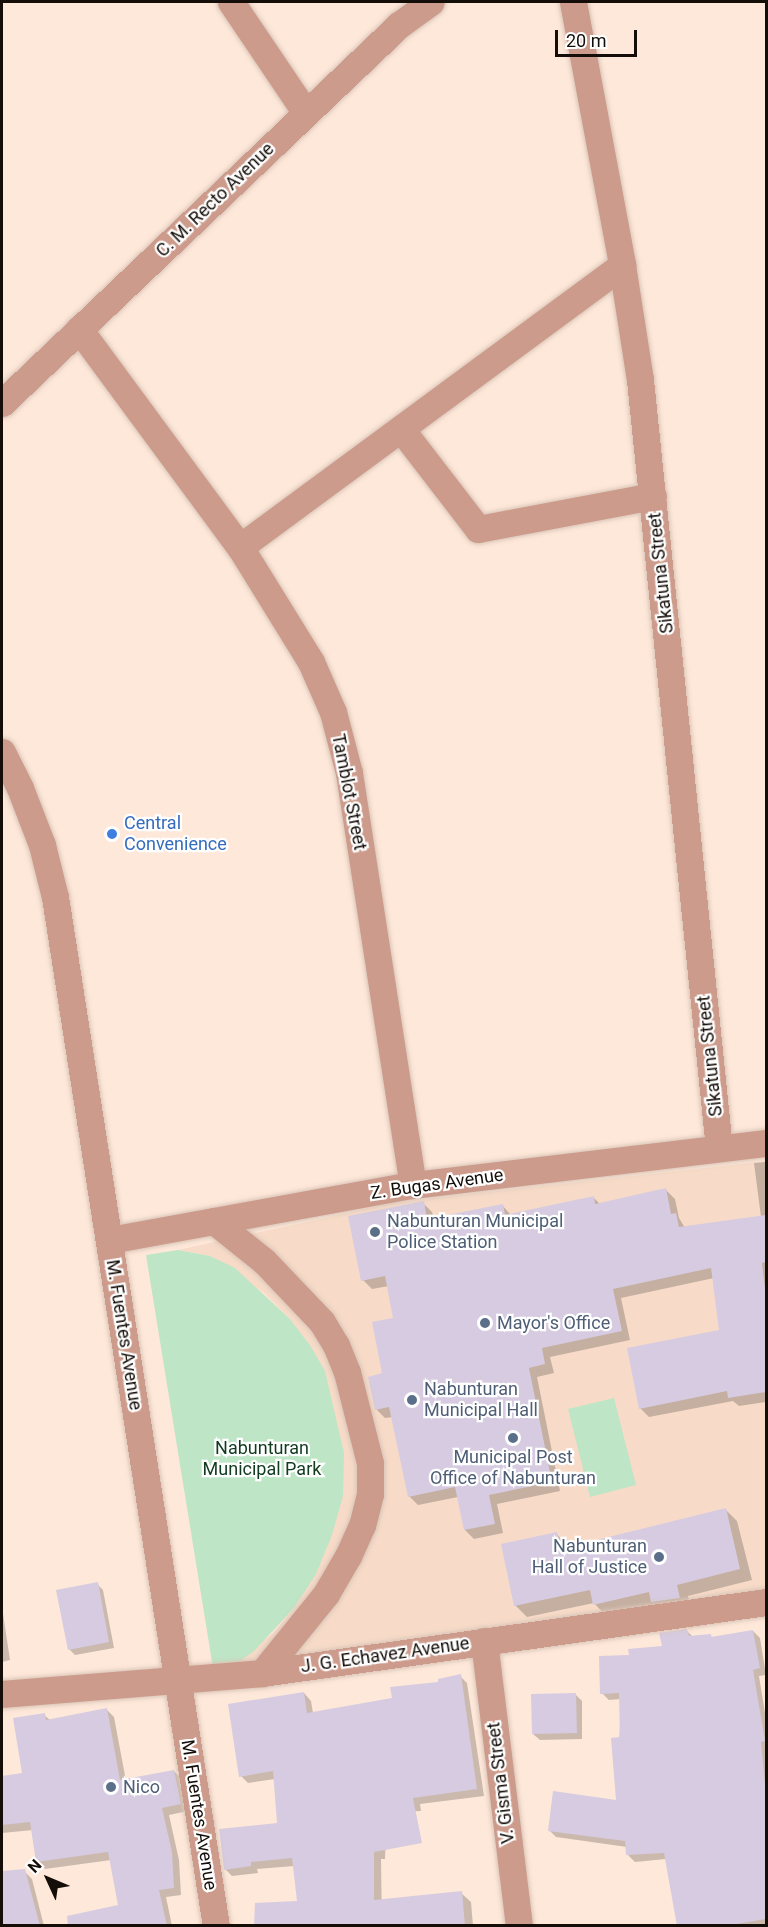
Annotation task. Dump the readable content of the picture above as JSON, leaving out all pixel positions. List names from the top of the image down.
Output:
{
  "streets": {
    "street": [
      "C. M. Recto Avenue",
      "Sikatuna Street",
      "Tamblot Street",
      "Z. Bugas Avenue",
      "M. Fuentes Avenue",
      "J. G. Echavez Avenue",
      "V. Gisma Street"
    ]
  },
  "crossings": [
    ["C. M. Recto Avenue", "Tamblot Street"],
    ["Sikatuna Street", "Z. Bugas Avenue"],
    ["Tamblot Street", "Z. Bugas Avenue"],
    ["Z. Bugas Avenue", "M. Fuentes Avenue"],
    ["M. Fuentes Avenue", "J. G. Echavez Avenue"],
    ["J. G. Echavez Avenue", "V. Gisma Street"]
  ],
  "parks": ["Nabunturan Municipal Park"],
  "places": [
    "Central Convenience",
    "Nabunturan Municipal Police Station",
    "Mayor's Office",
    "Nabunturan Municipal Hall",
    "Municipal Post Office of Nabunturan",
    "Nabunturan Hall of Justice",
    "Nico"
  ],
  "scale_bar": "20 m",
  "north": "top left"
}
